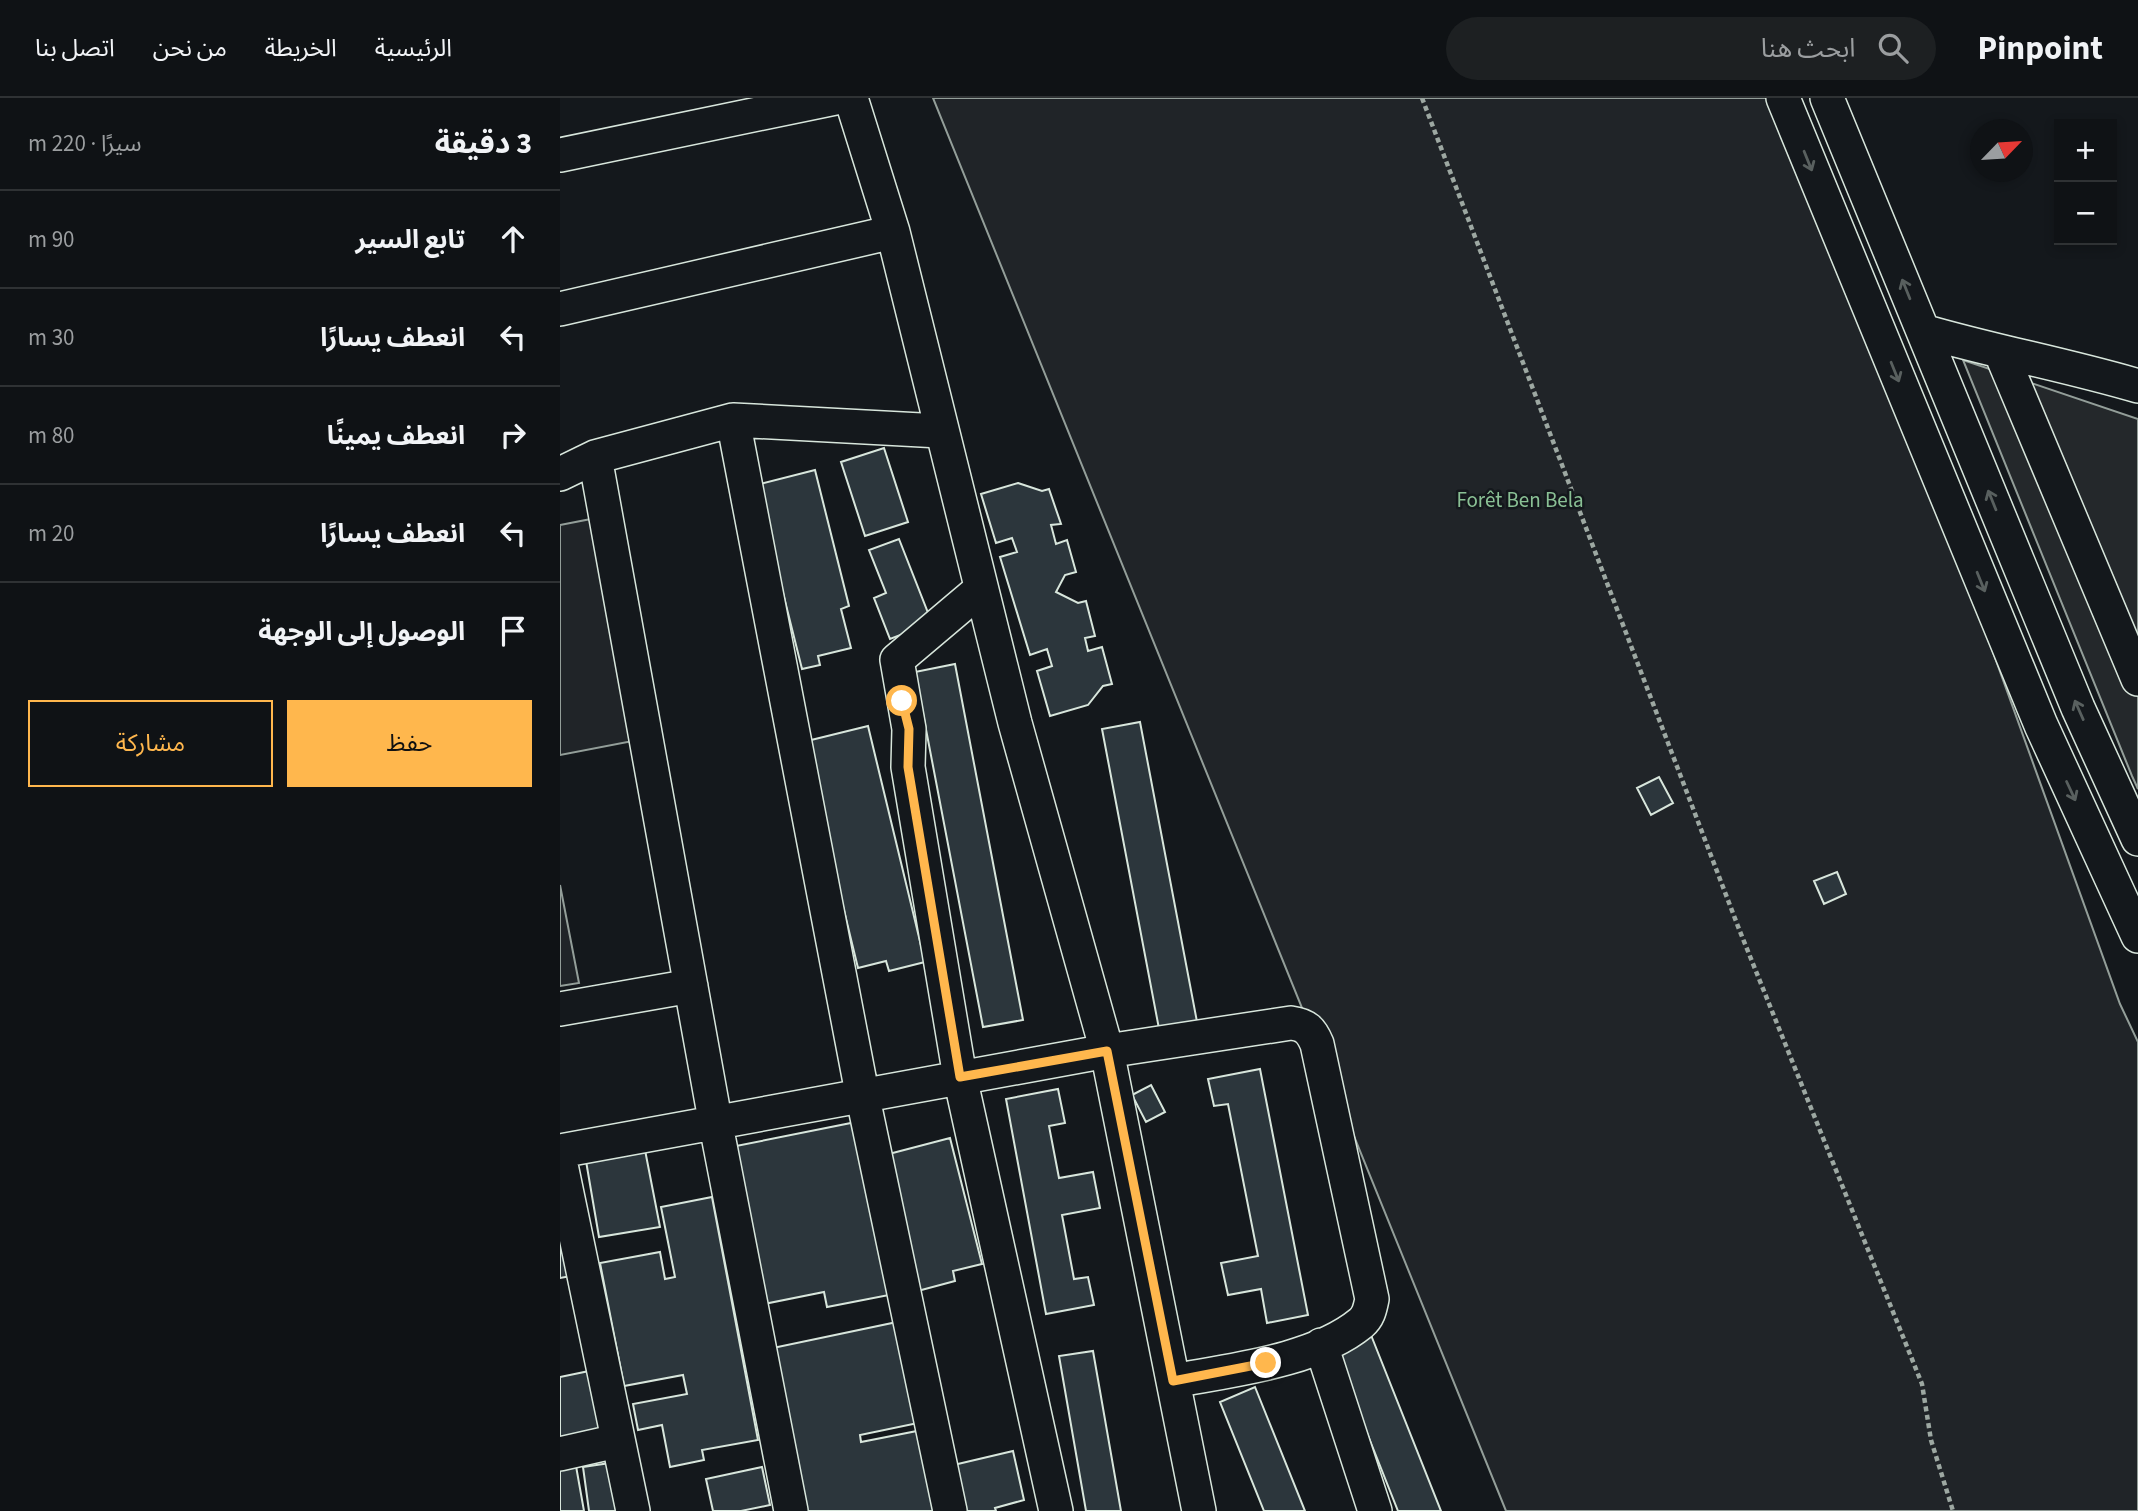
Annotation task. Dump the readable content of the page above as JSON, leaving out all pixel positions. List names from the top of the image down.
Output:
{
  "parks": ["Forêt Ben Bela"],
  "north": "top right",
  "page": {
    "header": "Pinpoint",
    "search": "ابحث هنا",
    "nav": [
      "الرئيسية",
      "الخريطة",
      "من نحن",
      "اتصل بنا"
    ],
    "heading": ["3 دقيقة", "سيرًا · 220 m"],
    "map_buttons": ["+", "−"],
    "list": [
      ["تابع السير", "90 m"],
      ["انعطف يسارًا", "30 m"],
      ["انعطف يمينًا", "80 m"],
      ["انعطف يسارًا", "20 m"],
      "الوصول إلى الوجهة"
    ],
    "buttons": ["حفظ", "مشاركة"]
  }
}
